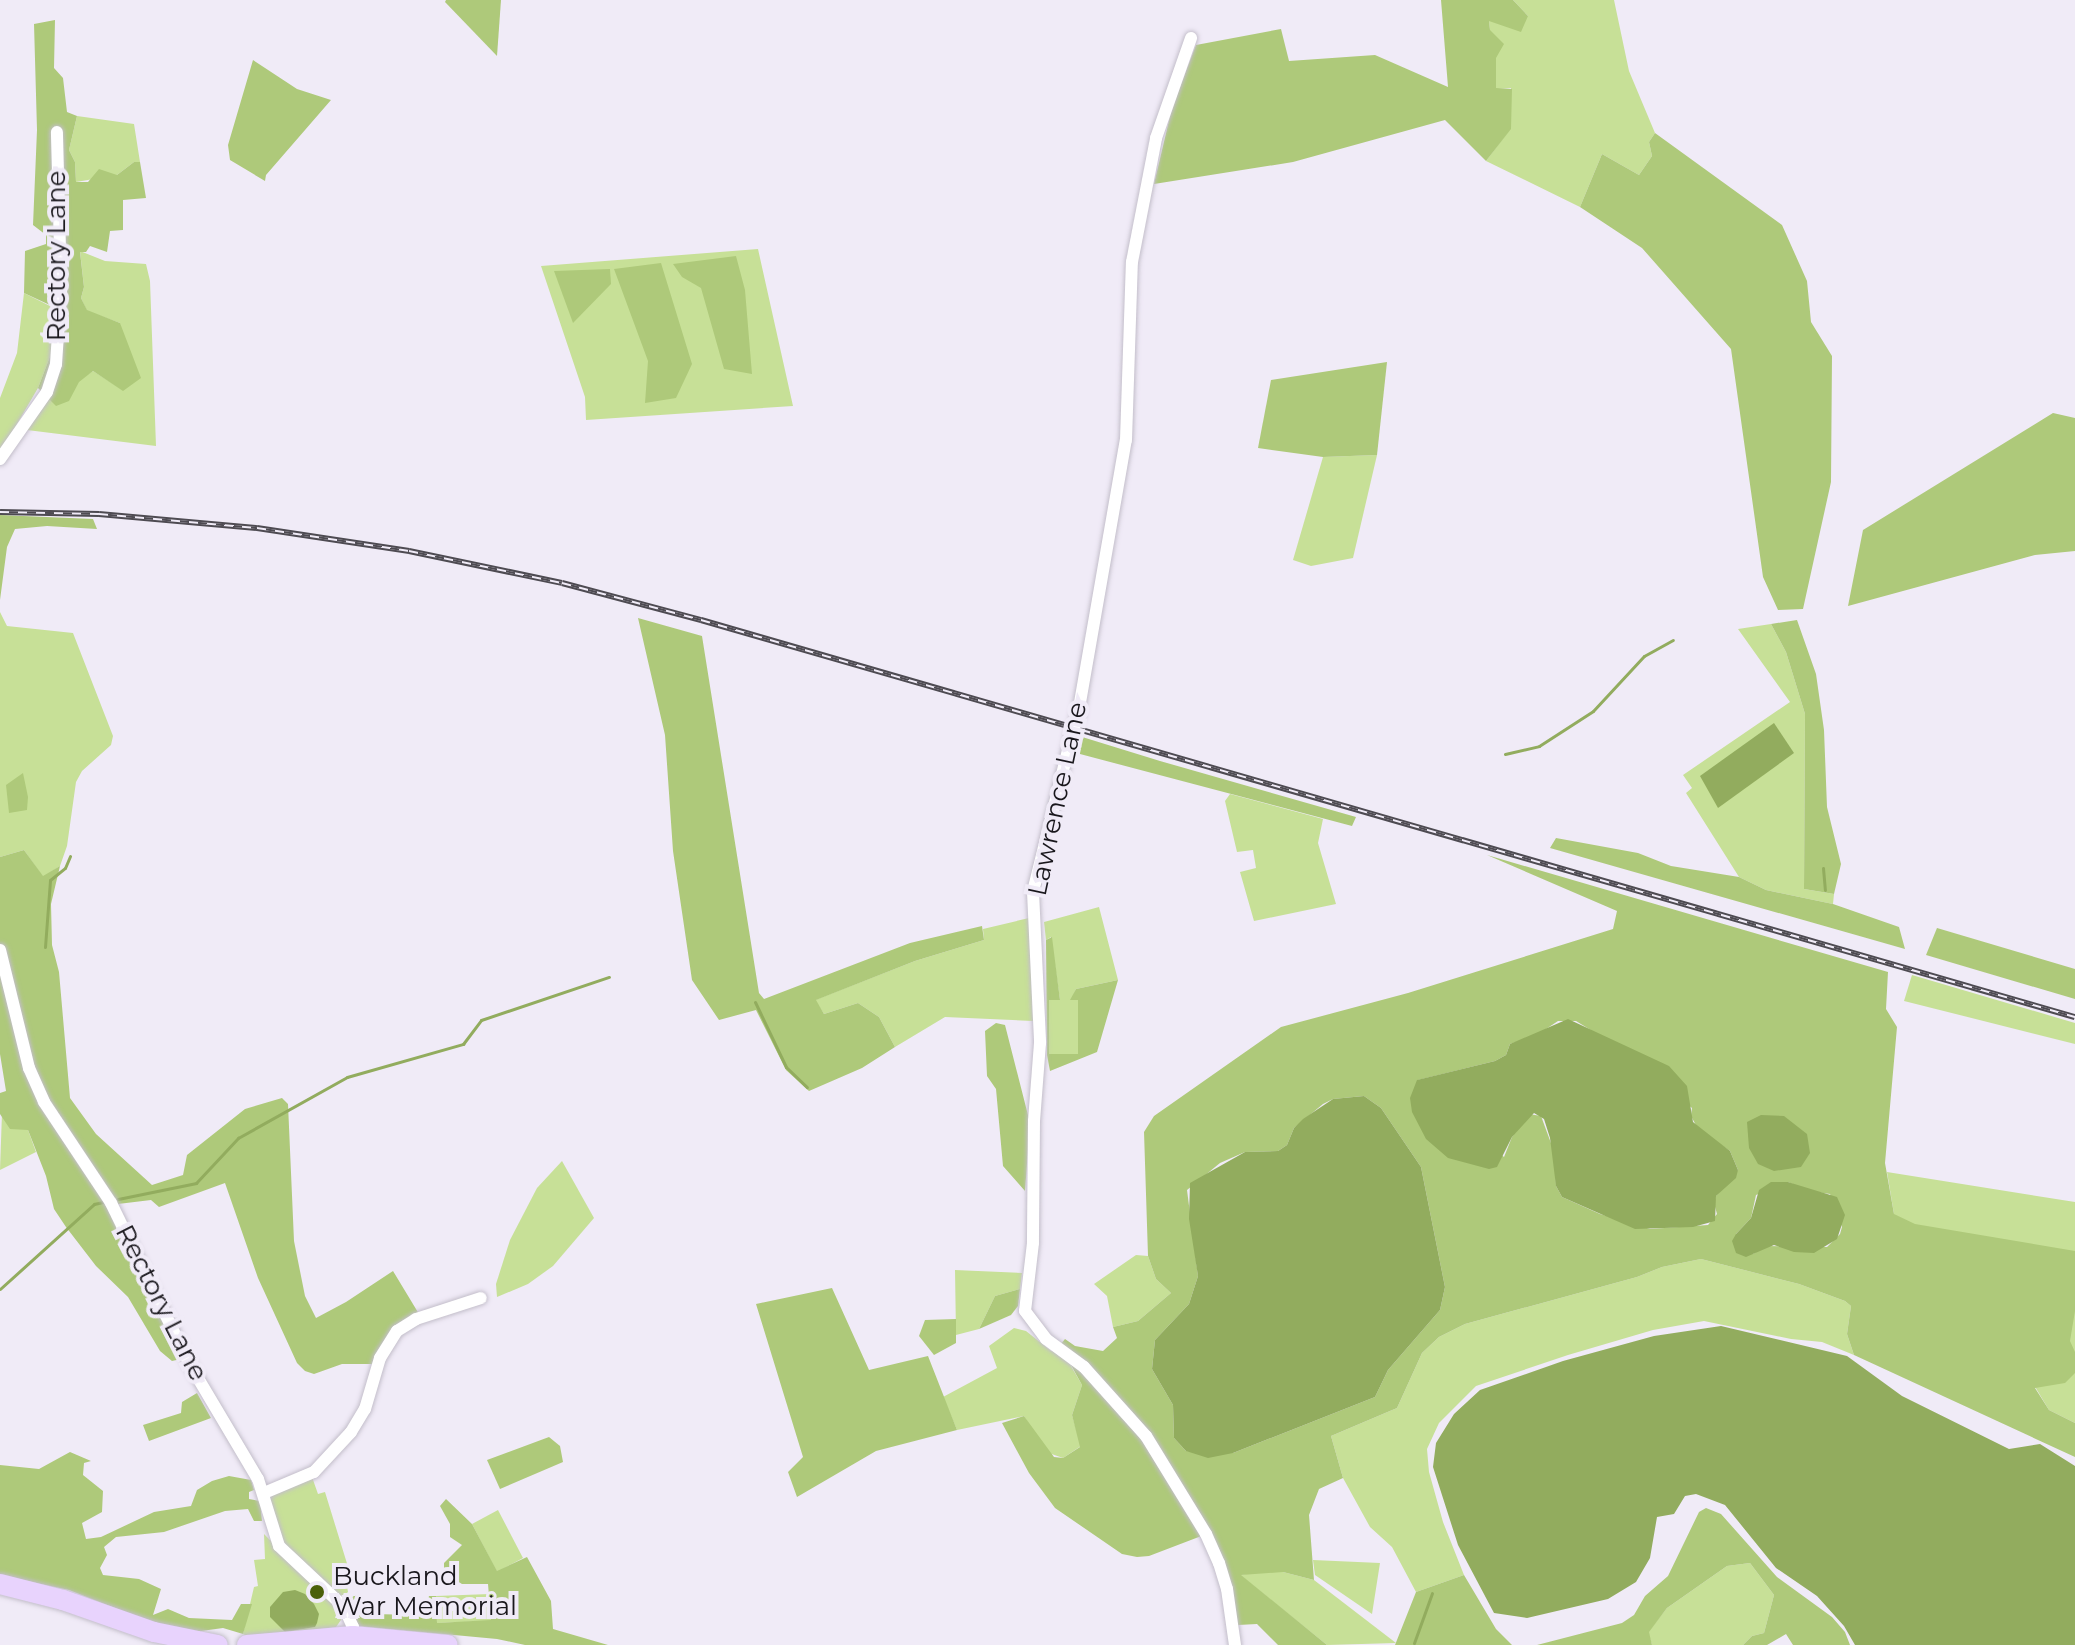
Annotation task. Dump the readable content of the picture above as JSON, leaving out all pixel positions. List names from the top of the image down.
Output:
{
  "streets": {
    "street": ["Rectory Lane", "Lawrence Lane"]
  },
  "places": ["Buckland War Memorial"]
}
